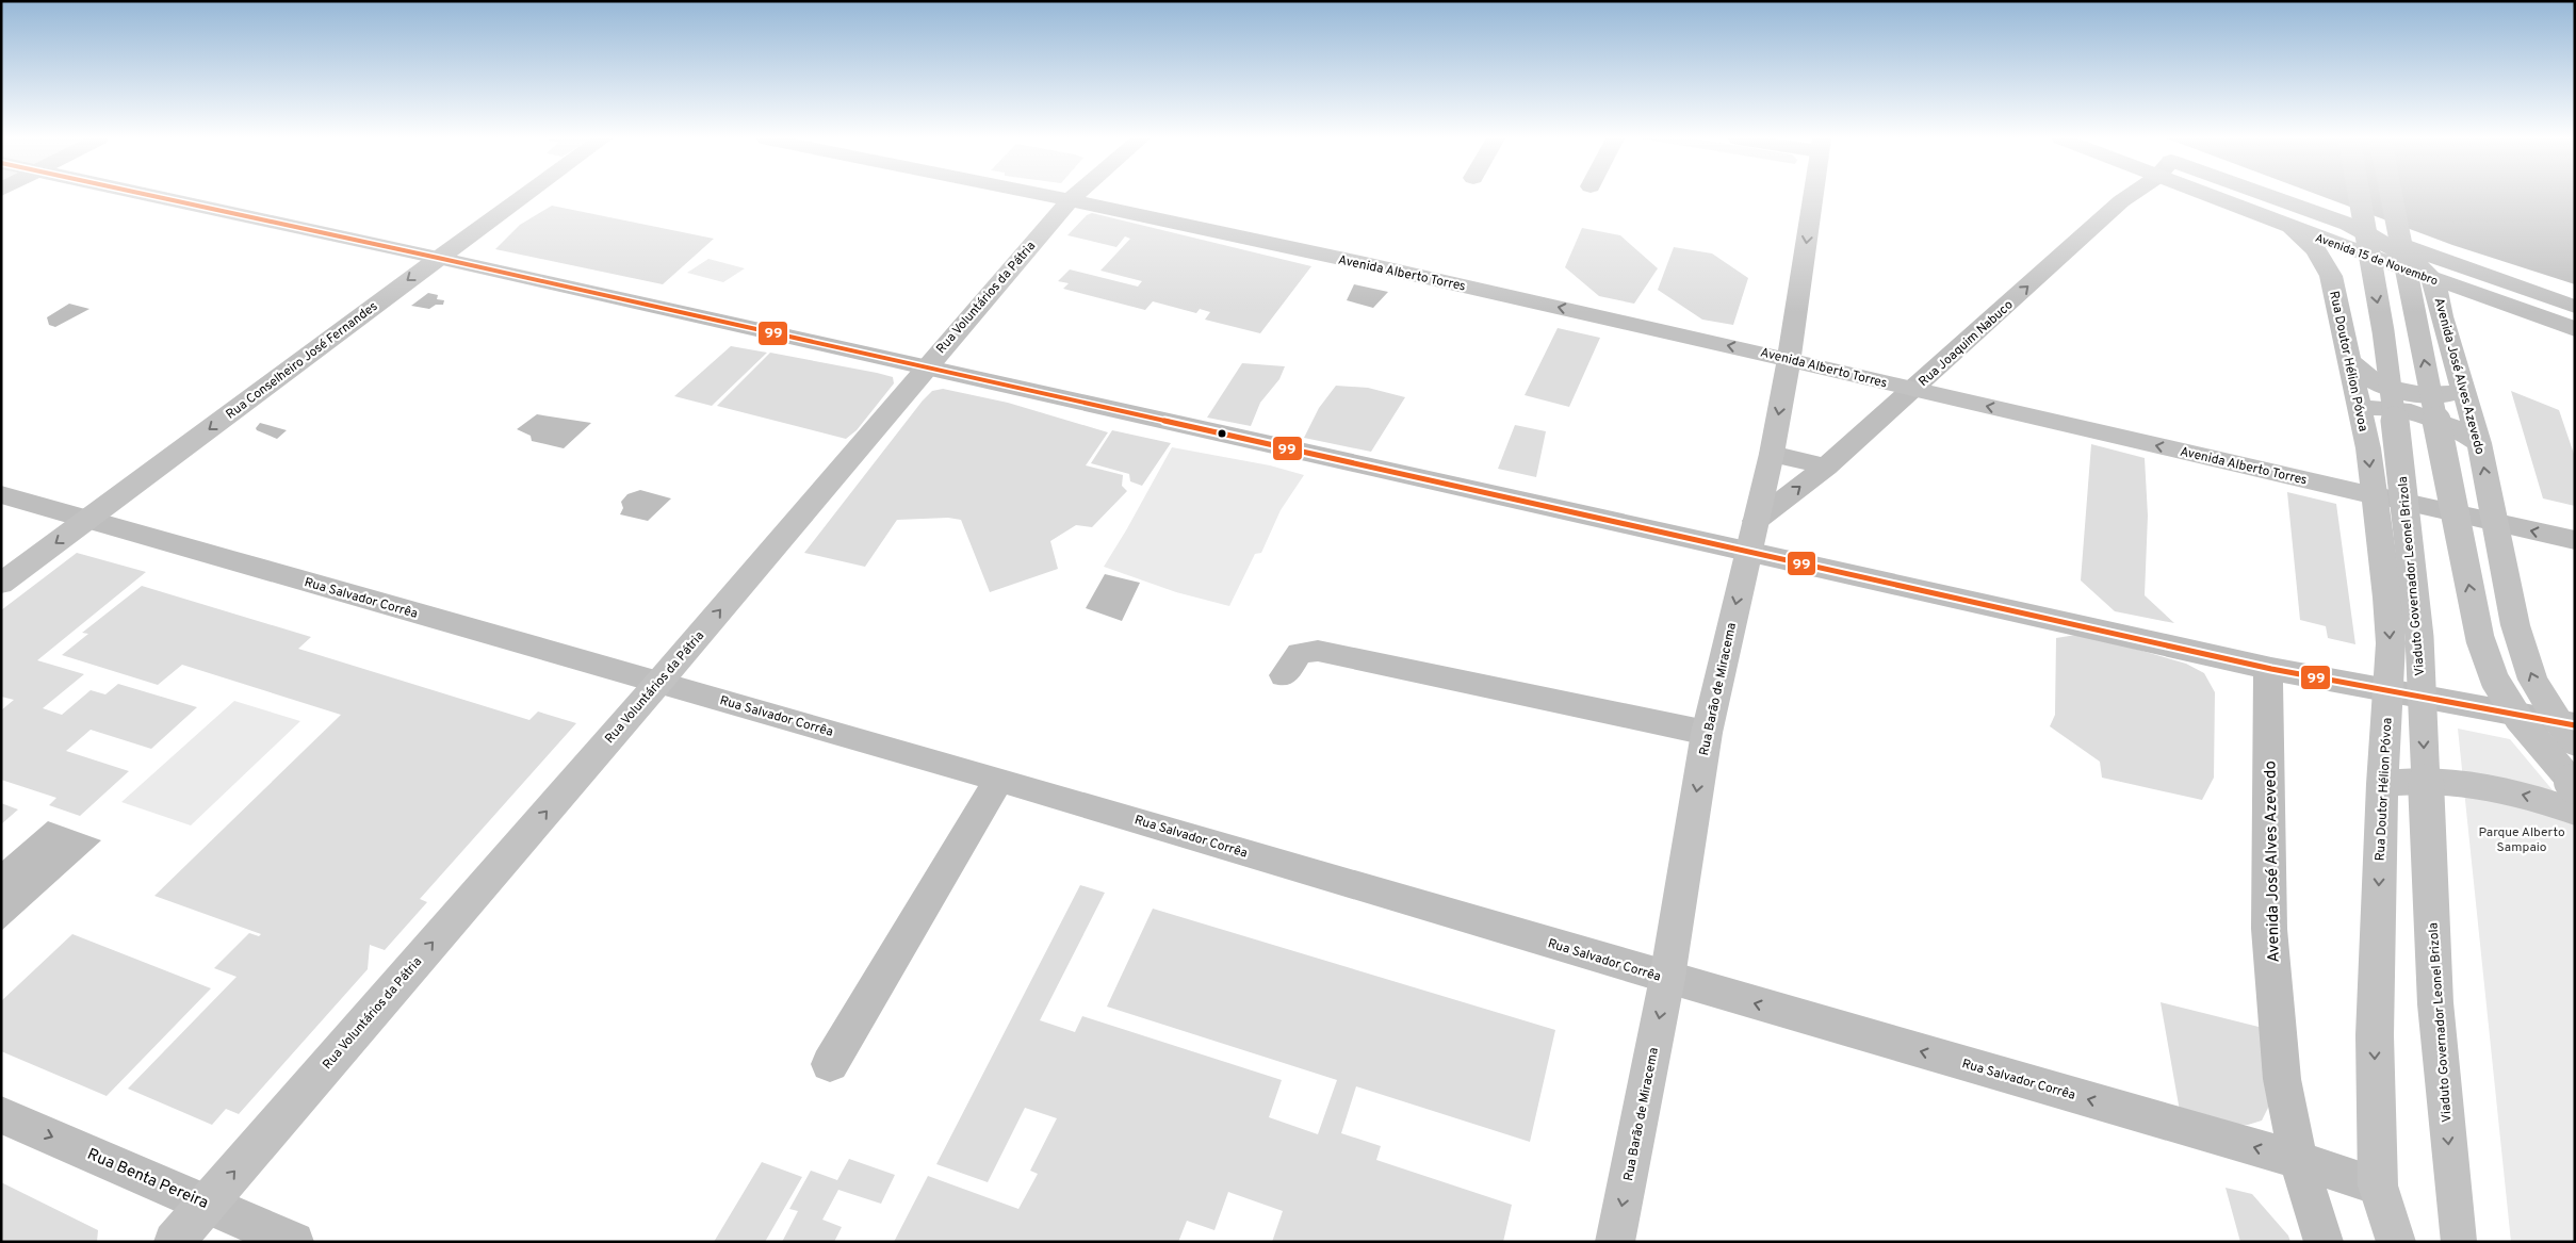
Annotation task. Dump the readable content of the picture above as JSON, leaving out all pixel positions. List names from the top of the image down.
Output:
{
  "streets": {
    "main road": [
      "Avenida 15 de Novembro",
      "Avenida Alberto Torres",
      "Rua Voluntários da Pátria",
      "Rua Conselheiro José Fernandes",
      "Rua Doutor Hélion Póvoa",
      "Avenida José Alves Azevedo",
      "Viaduto Governador Leonel Brizola",
      "Rua Barão de Miracema"
    ],
    "street": ["Rua Joaquim Nabuco", "Rua Salvador Corrêa", "Rua Benta Pereira"]
  },
  "crossings": [
    ["Avenida 15 de Novembro", "Rua Doutor Hélion Póvoa"],
    ["Avenida 15 de Novembro", "Avenida José Alves Azevedo"],
    ["Avenida Alberto Torres", "Rua Voluntários da Pátria"],
    ["Avenida Alberto Torres", "Rua Joaquim Nabuco"],
    ["Avenida Alberto Torres", "Rua Doutor Hélion Póvoa"],
    ["Avenida Alberto Torres", "Avenida José Alves Azevedo"],
    ["Avenida Alberto Torres", "Rua Barão de Miracema"],
    ["Rua Voluntários da Pátria", "Rua Salvador Corrêa"],
    ["Rua Voluntários da Pátria", "Rua Benta Pereira"],
    ["Rua Joaquim Nabuco", "Rua Barão de Miracema"],
    ["Rua Conselheiro José Fernandes", "Rua Salvador Corrêa"],
    ["Rua Doutor Hélion Póvoa", "Rua Salvador Corrêa"],
    ["Avenida José Alves Azevedo", "Rua Salvador Corrêa"],
    ["Rua Salvador Corrêa", "Rua Barão de Miracema"]
  ],
  "one_way": [
    "Avenida Alberto Torres",
    "Rua Voluntários da Pátria",
    "Rua Joaquim Nabuco",
    "Rua Conselheiro José Fernandes",
    "Rua Barão de Miracema",
    "Rua Benta Pereira"
  ],
  "parks": ["Parque Alberto Sampaio"],
  "lines": ["transit line 99"]
}
